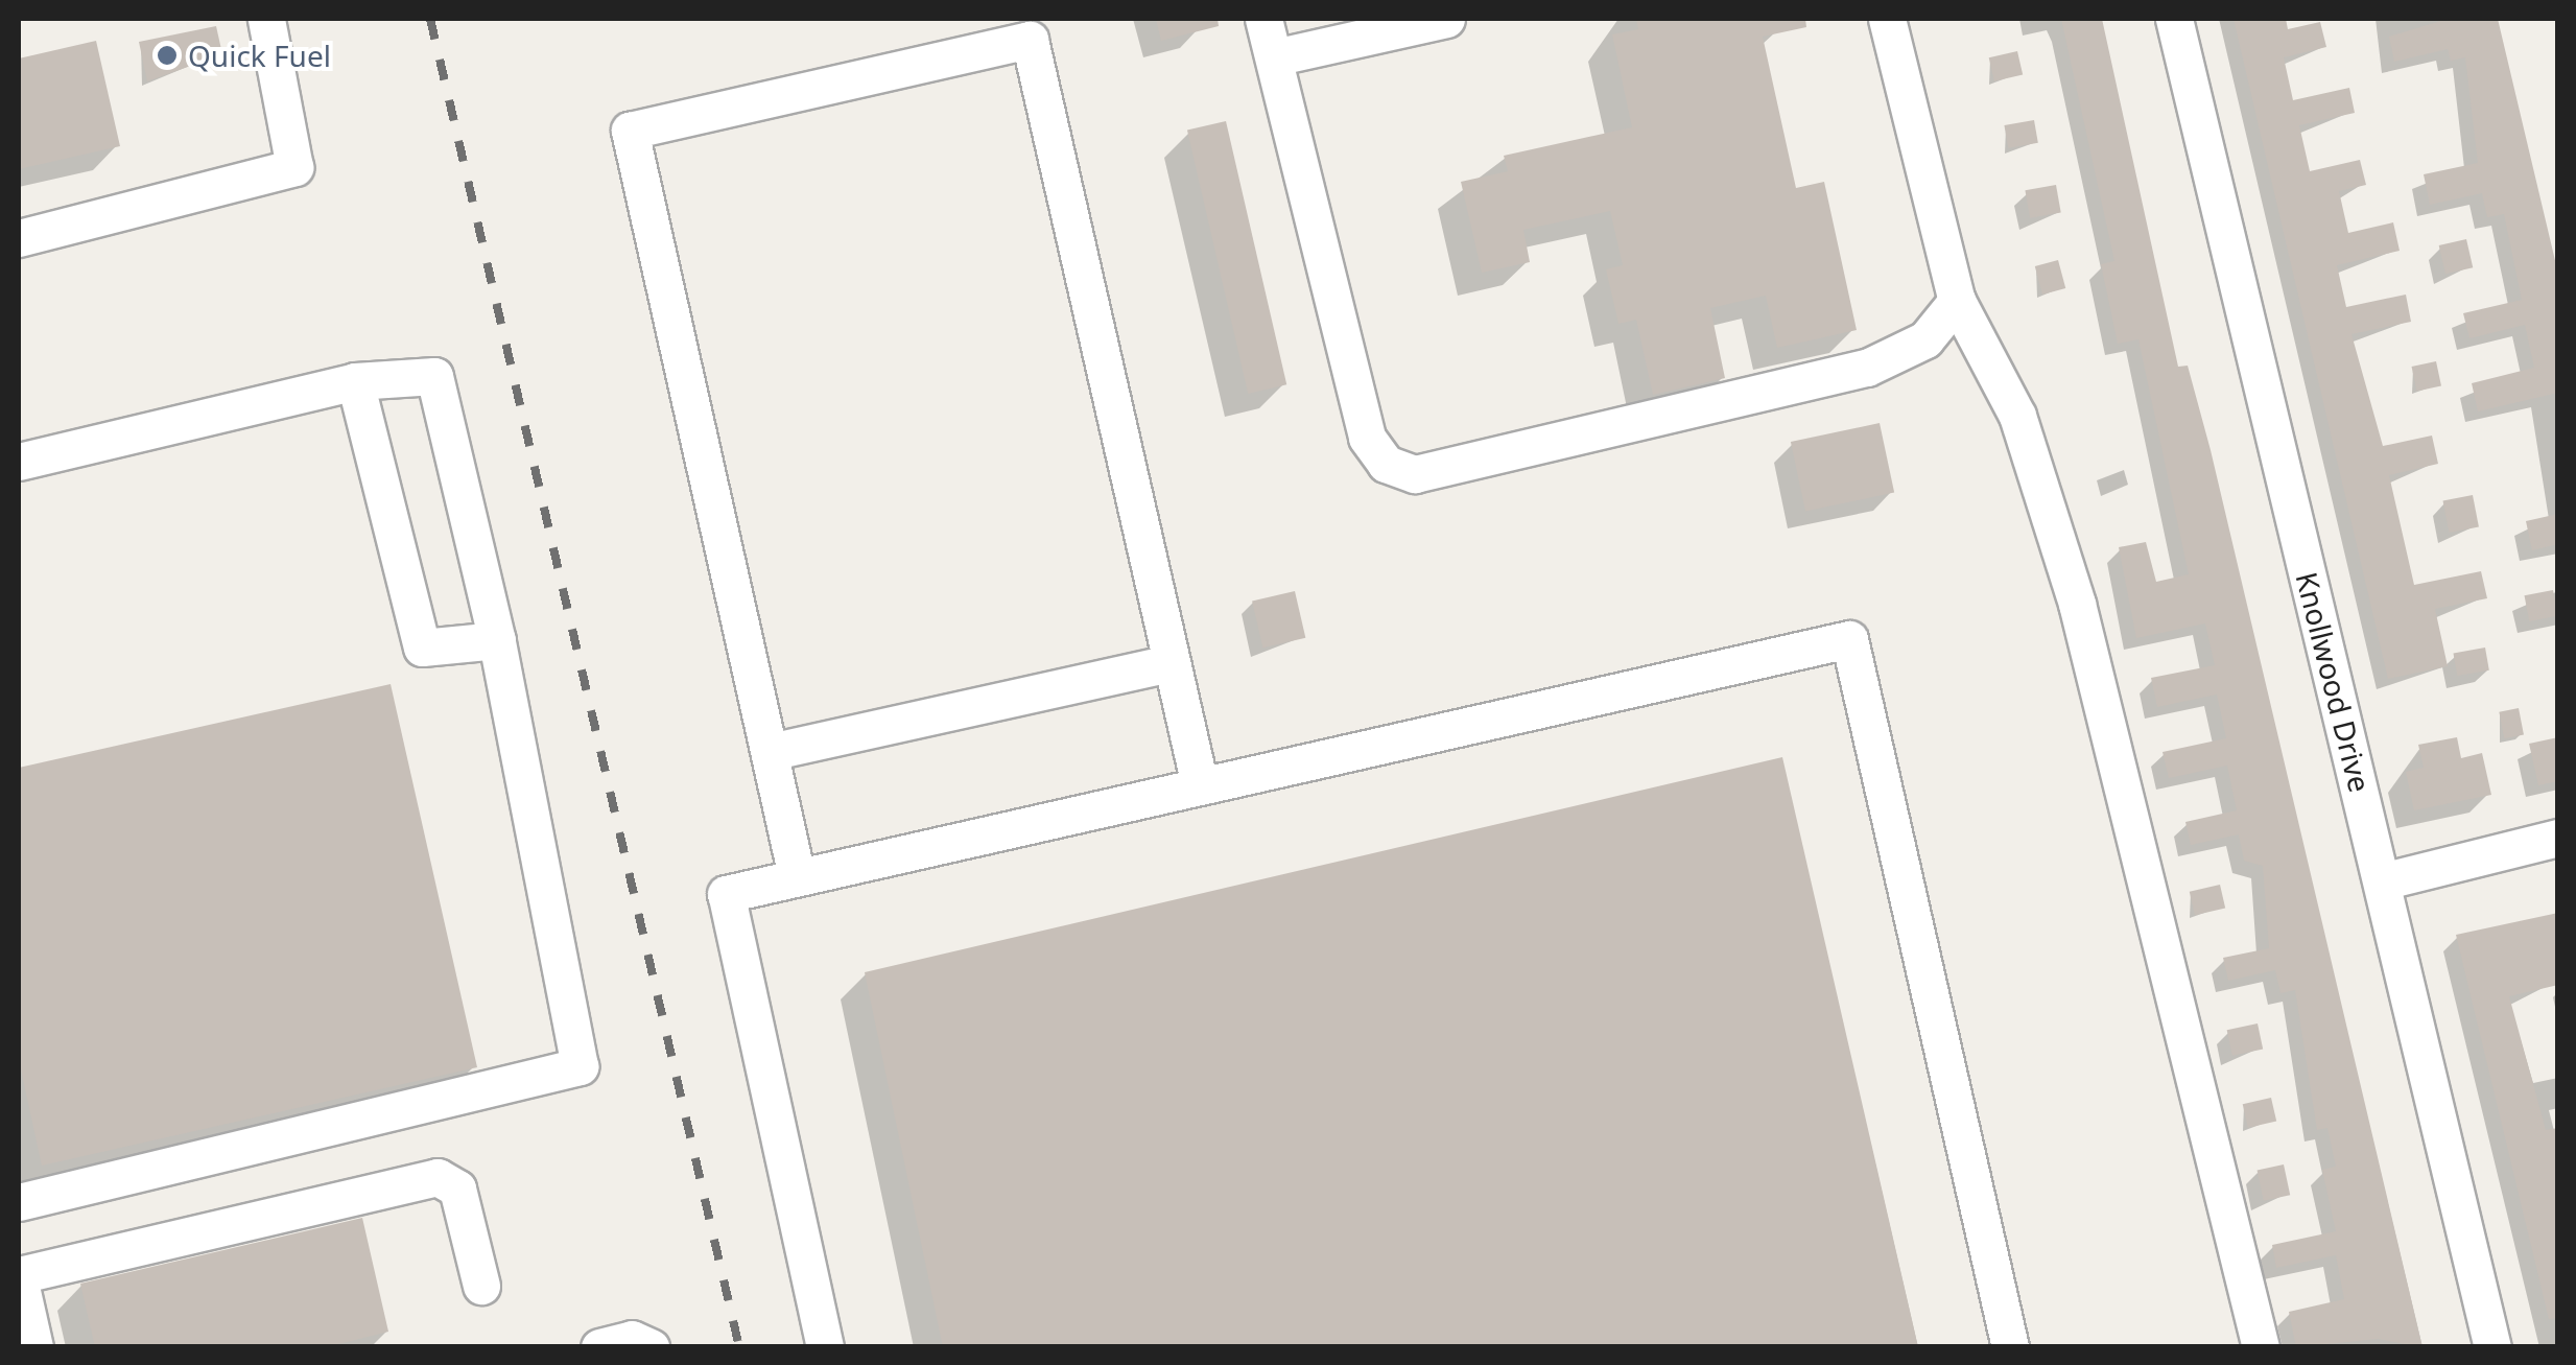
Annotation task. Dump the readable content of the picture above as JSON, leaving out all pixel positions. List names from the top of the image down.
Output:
{
  "streets": {
    "street": ["Knollwood Drive"]
  },
  "places": ["Quick Fuel"]
}
